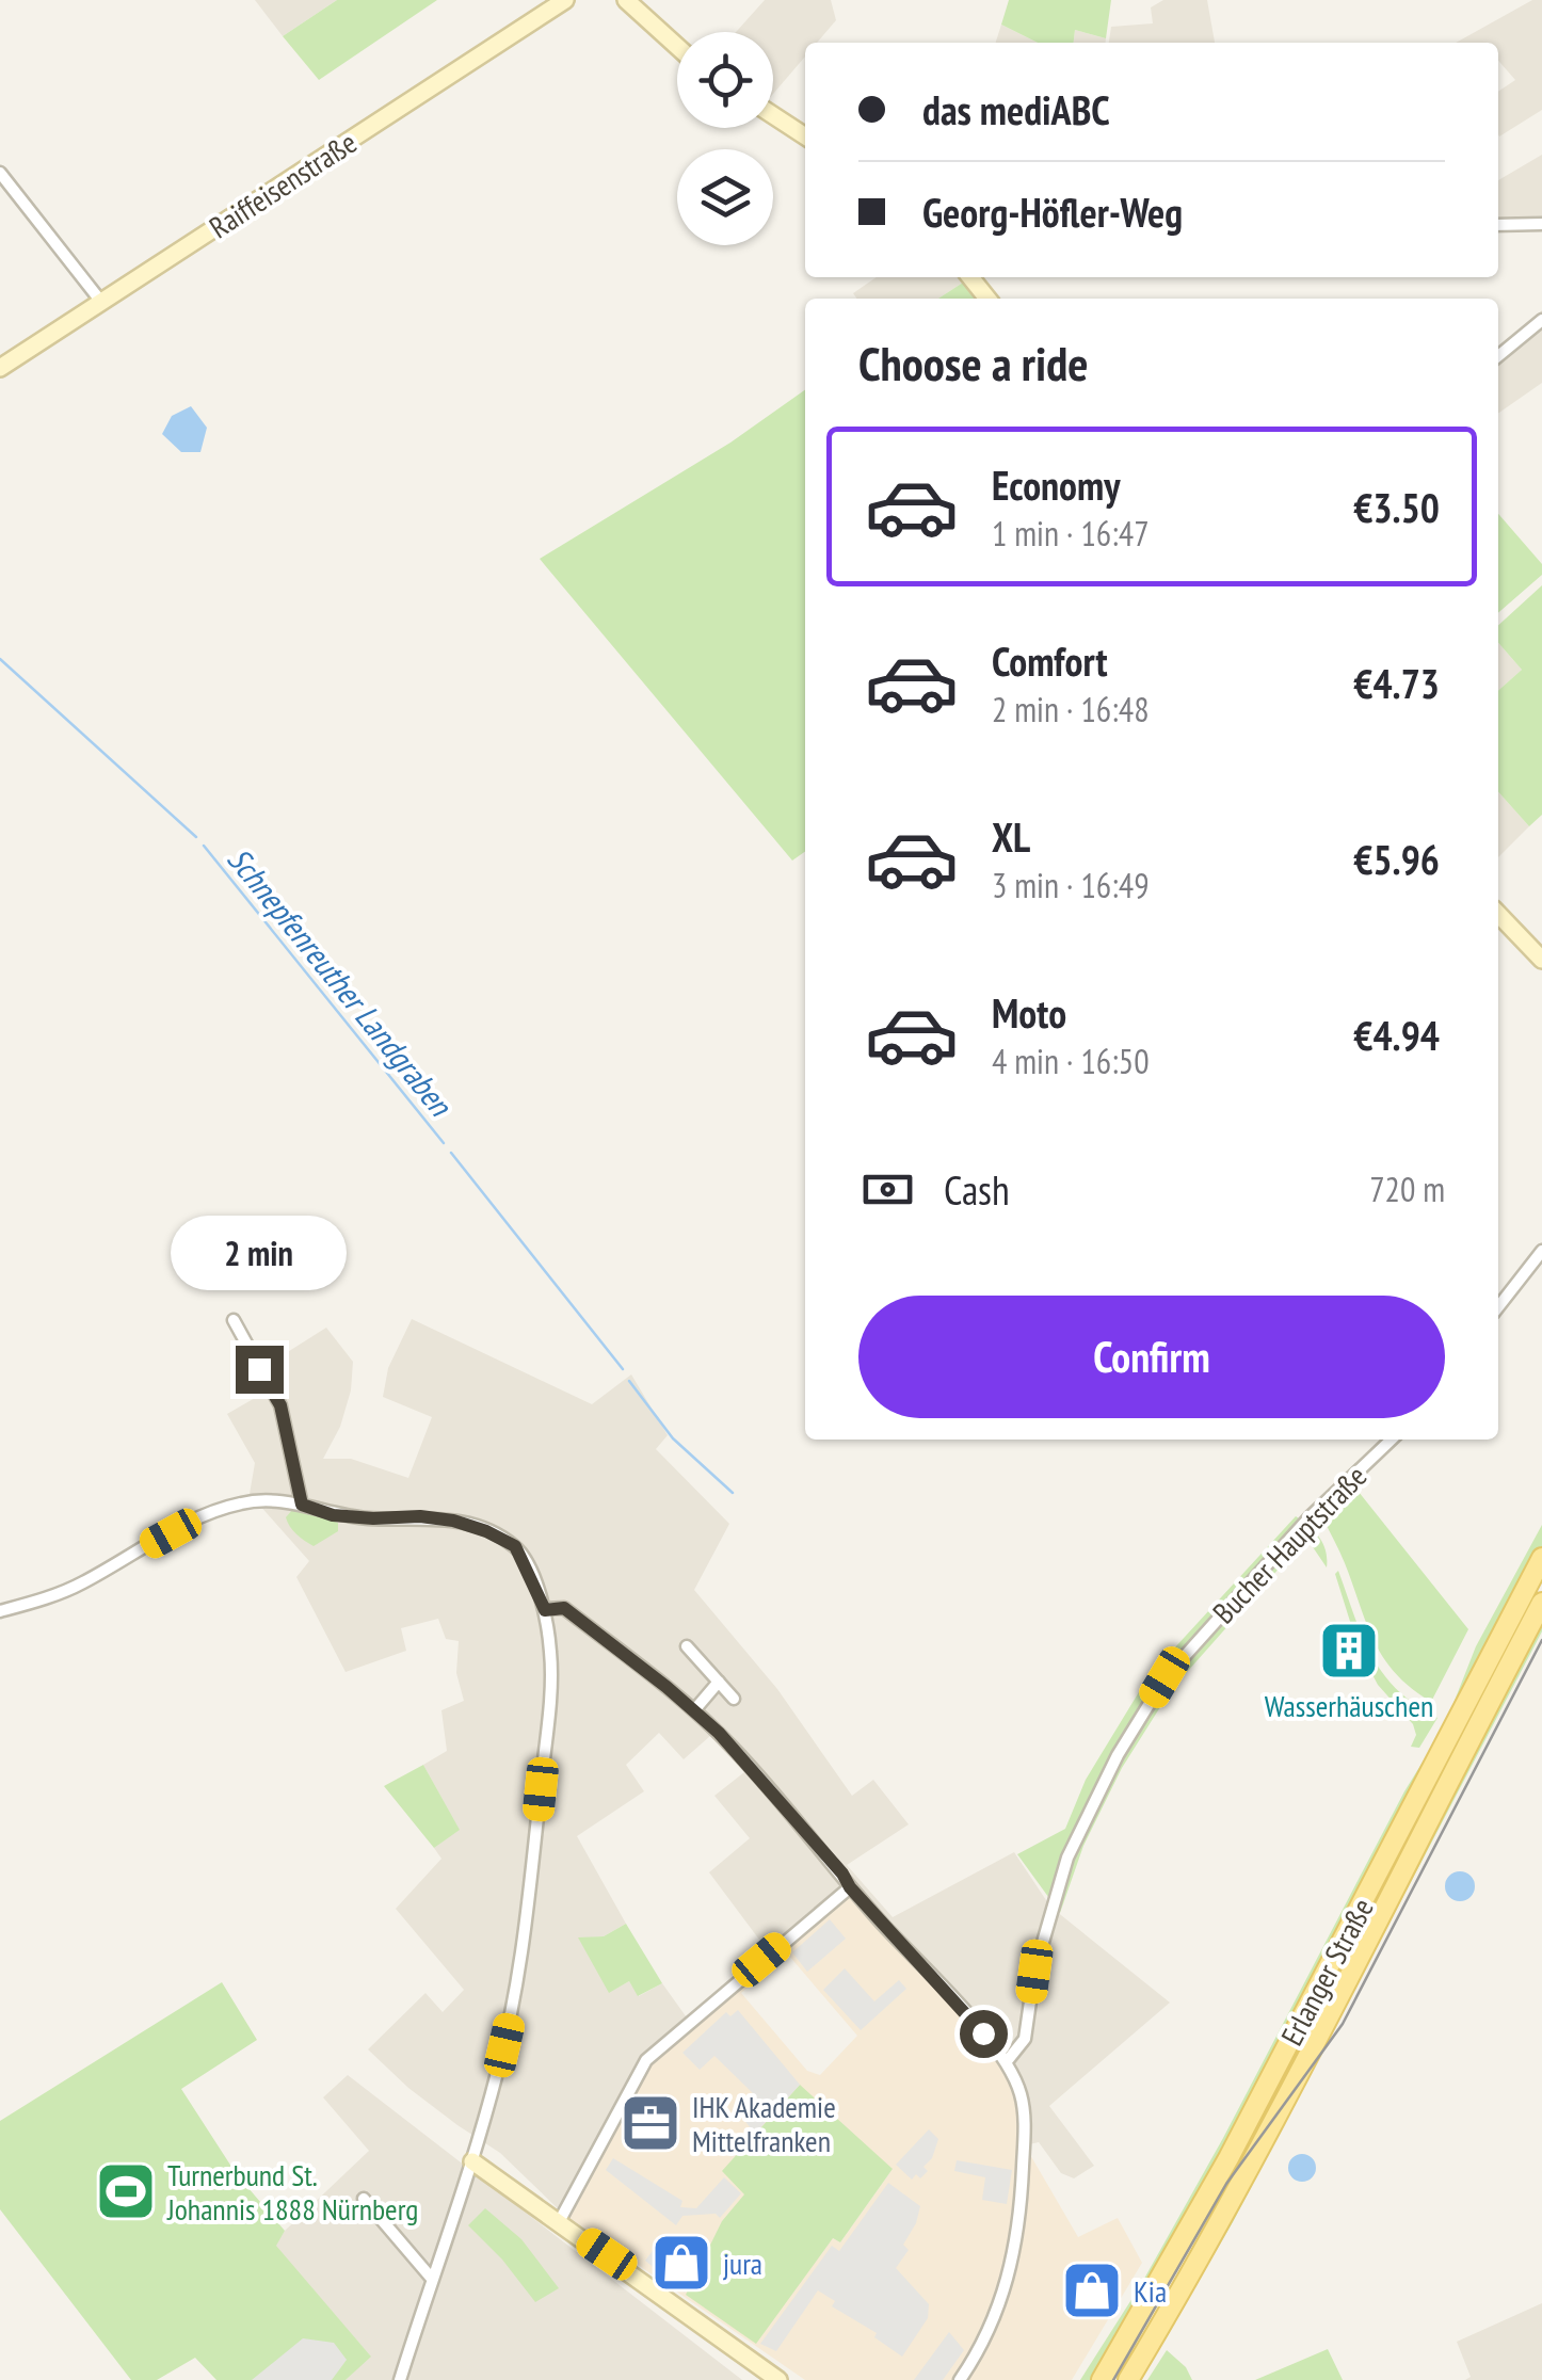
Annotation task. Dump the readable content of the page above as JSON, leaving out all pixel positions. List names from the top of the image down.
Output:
{
  "streets": {
    "main road": ["Erlanger Straße"],
    "street": ["Raiffeisenstraße", "Bucher Hauptstraße"]
  },
  "water": ["Schnepfenreuther Landgraben"],
  "places": {
    "building": ["Wasserhäuschen"],
    "office": ["IHK Akademie Mittelfranken"],
    "sports": ["Turnerbund St. Johannis 1888 Nürnberg"],
    "shop": ["jura", "Kia"]
  },
  "page": {
    "banner": ["das mediABC", "Georg-Höfler-Weg"],
    "heading": "Choose a ride",
    "list": [
      {
        "name": "Economy",
        "note": "1 min · 16:47",
        "value": "€3.50"
      },
      {
        "name": "Comfort",
        "note": "2 min · 16:48",
        "value": "€4.73"
      },
      {
        "name": "XL",
        "note": "3 min · 16:49",
        "value": "€5.96"
      },
      {
        "name": "Moto",
        "note": "4 min · 16:50",
        "value": "€4.94"
      }
    ],
    "pay": ["Cash", "720 m"],
    "bubble": "2 min",
    "buttons": "Confirm"
  }
}
